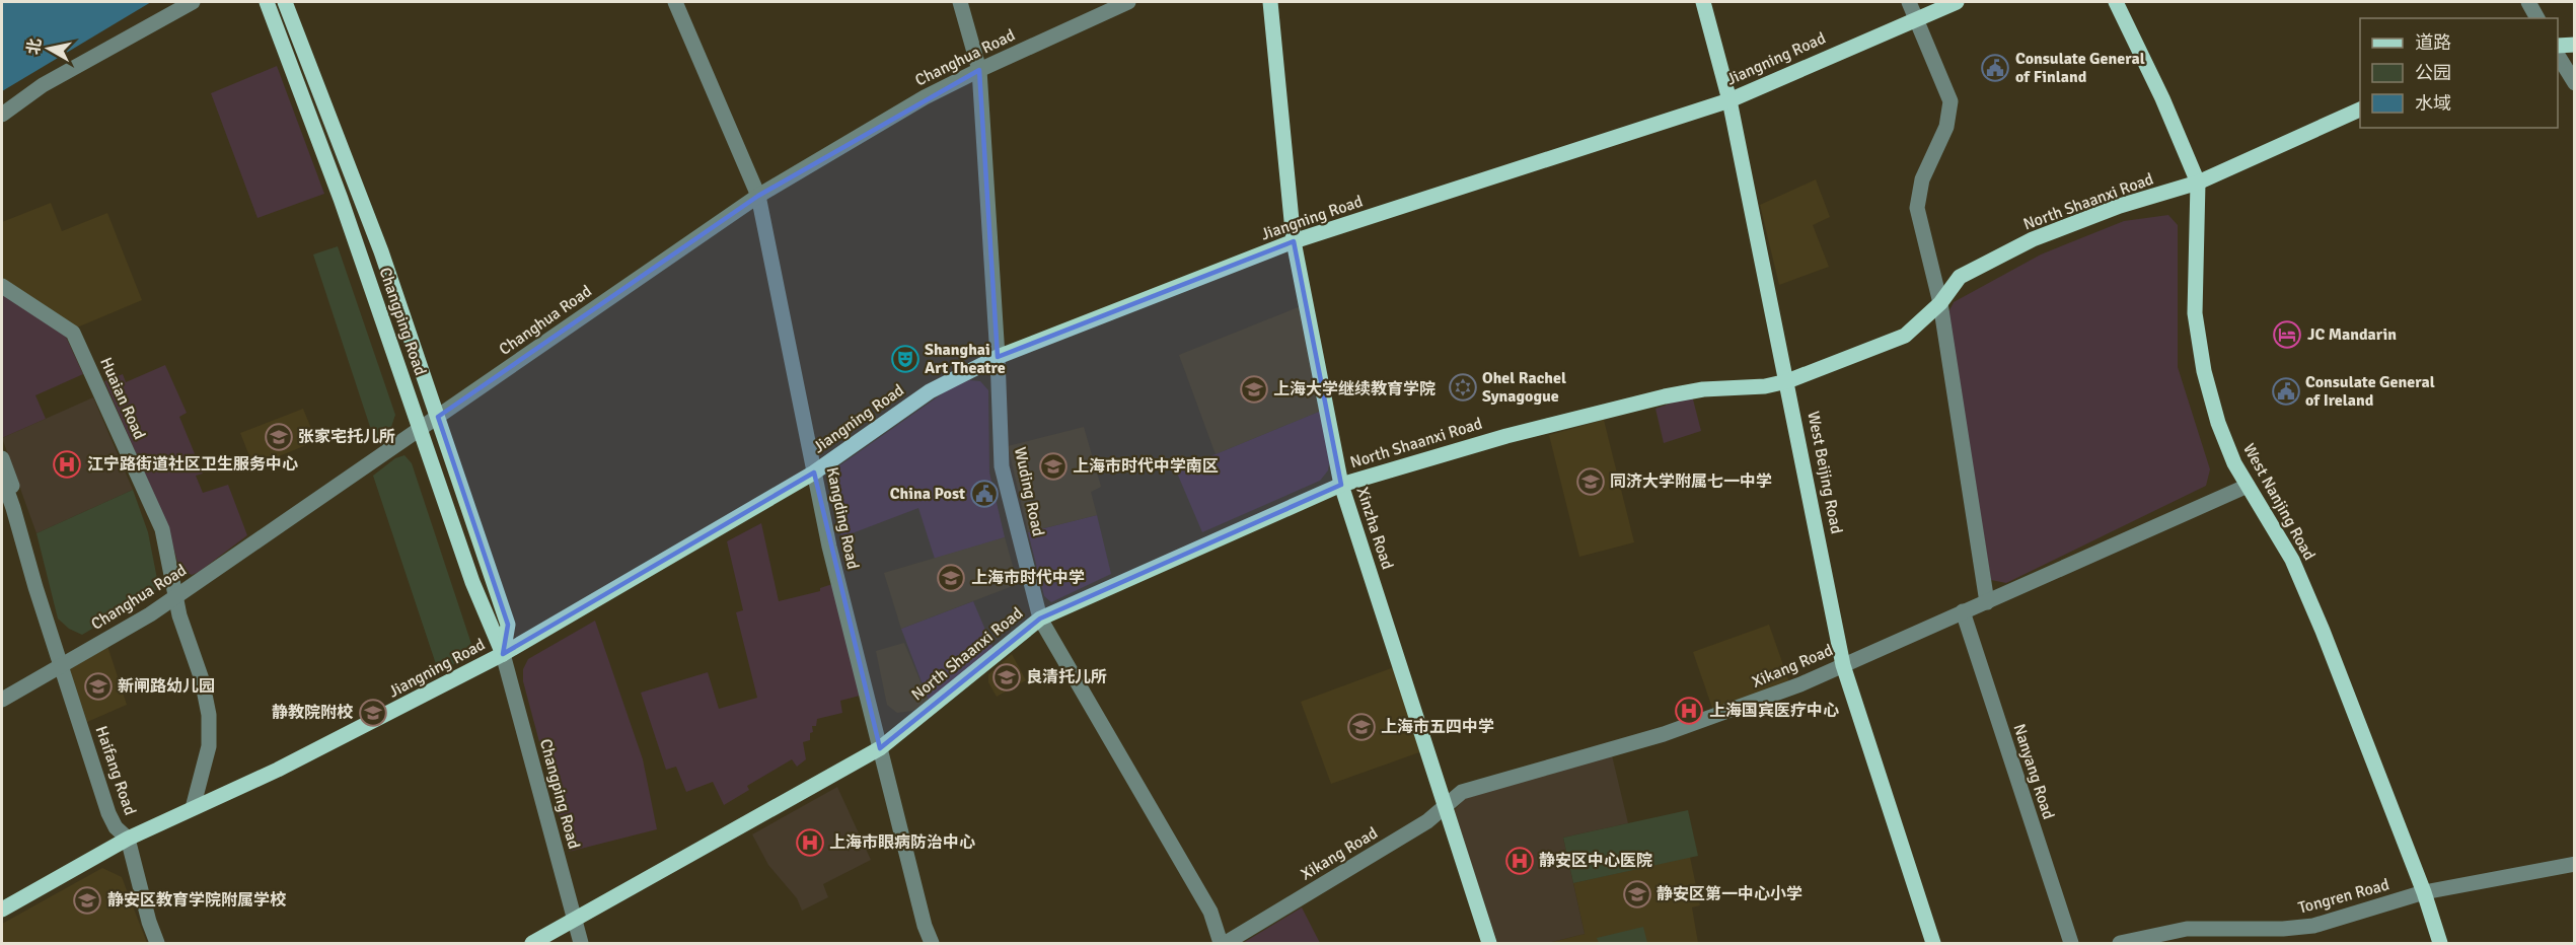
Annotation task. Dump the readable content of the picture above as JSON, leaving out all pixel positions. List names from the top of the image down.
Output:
{
  "streets": {
    "main road": [
      "Jiangning Road",
      "North Shaanxi Road",
      "Changping Road",
      "West Beijing Road",
      "West Nanjing Road",
      "Xinzha Road"
    ],
    "street": [
      "Changhua Road",
      "Huaian Road",
      "Wuding Road",
      "Kangding Road",
      "Xikang Road",
      "Haifang Road",
      "Nanyang Road",
      "Tongren Road"
    ]
  },
  "crossings": [
    ["Changhua Road", "Changping Road"],
    ["Changhua Road", "Huaian Road"],
    ["Changhua Road", "Wuding Road"],
    ["Changhua Road", "Kangding Road"],
    ["Changhua Road", "Haifang Road"],
    ["Jiangning Road", "Changping Road"],
    ["Jiangning Road", "Huaian Road"],
    ["Jiangning Road", "West Beijing Road"],
    ["Jiangning Road", "Wuding Road"],
    ["Jiangning Road", "Kangding Road"],
    ["Jiangning Road", "Xinzha Road"],
    ["Jiangning Road", "Haifang Road"],
    ["North Shaanxi Road", "Changping Road"],
    ["North Shaanxi Road", "West Beijing Road"],
    ["North Shaanxi Road", "Wuding Road"],
    ["North Shaanxi Road", "West Nanjing Road"],
    ["North Shaanxi Road", "Kangding Road"],
    ["North Shaanxi Road", "Xinzha Road"],
    ["West Beijing Road", "Xikang Road"],
    ["West Nanjing Road", "Xikang Road"],
    ["West Nanjing Road", "Tongren Road"],
    ["Xinzha Road", "Xikang Road"],
    ["Xikang Road", "Nanyang Road"]
  ],
  "places": {
    "public building": ["Consulate General of Finland", "Consulate General of Ireland", "China Post"],
    "hotel": ["JC Mandarin"],
    "theatre": ["Shanghai Art Theatre"],
    "synagogue": ["Ohel Rachel Synagogue"],
    "school or university": [
      "上海大学继续教育学院",
      "张家宅托儿所",
      "上海市时代中学南区",
      "同济大学附属七一中学",
      "上海市时代中学",
      "良清托儿所",
      "新闸路幼儿园",
      "静教院附校",
      "上海市五四中学",
      "静安区第一中心小学",
      "静安区教育学院附属学校"
    ],
    "hospital": [
      "江宁路街道社区卫生服务中心",
      "上海国宾医疗中心",
      "上海市眼病防治中心",
      "静安区中心医院"
    ]
  },
  "legend": ["道路", "公园", "水域"],
  "north": "left"
}
